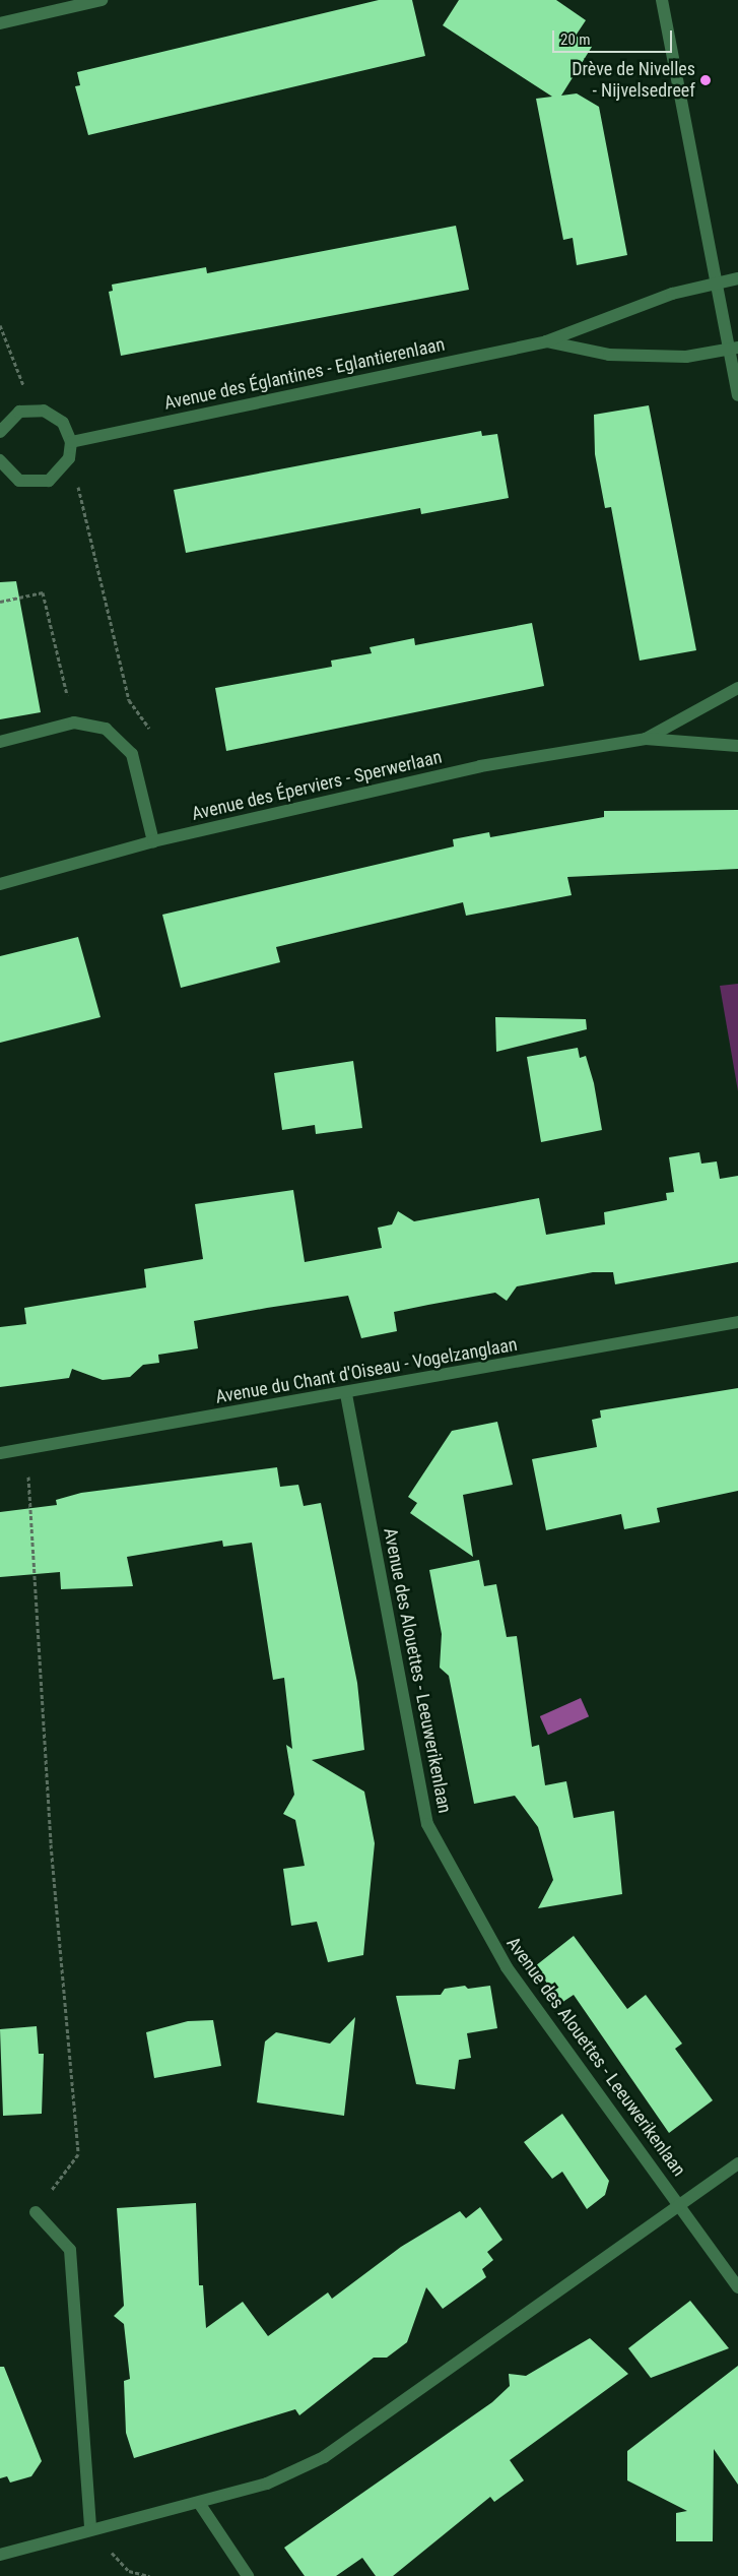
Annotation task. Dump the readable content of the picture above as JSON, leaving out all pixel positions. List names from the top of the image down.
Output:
{
  "streets": {
    "street": [
      "Avenue des Églantines - Eglantierenlaan",
      "Avenue des Éperviers - Sperwerlaan",
      "Avenue du Chant d'Oiseau - Vogelzanglaan",
      "Avenue des Alouettes - Leeuwerikenlaan"
    ]
  },
  "crossings": [
    ["Avenue du Chant d'Oiseau - Vogelzanglaan", "Avenue des Alouettes - Leeuwerikenlaan"]
  ],
  "places": ["Drève de Nivelles - Nijvelsedreef"],
  "scale_bar": "20 m"
}
